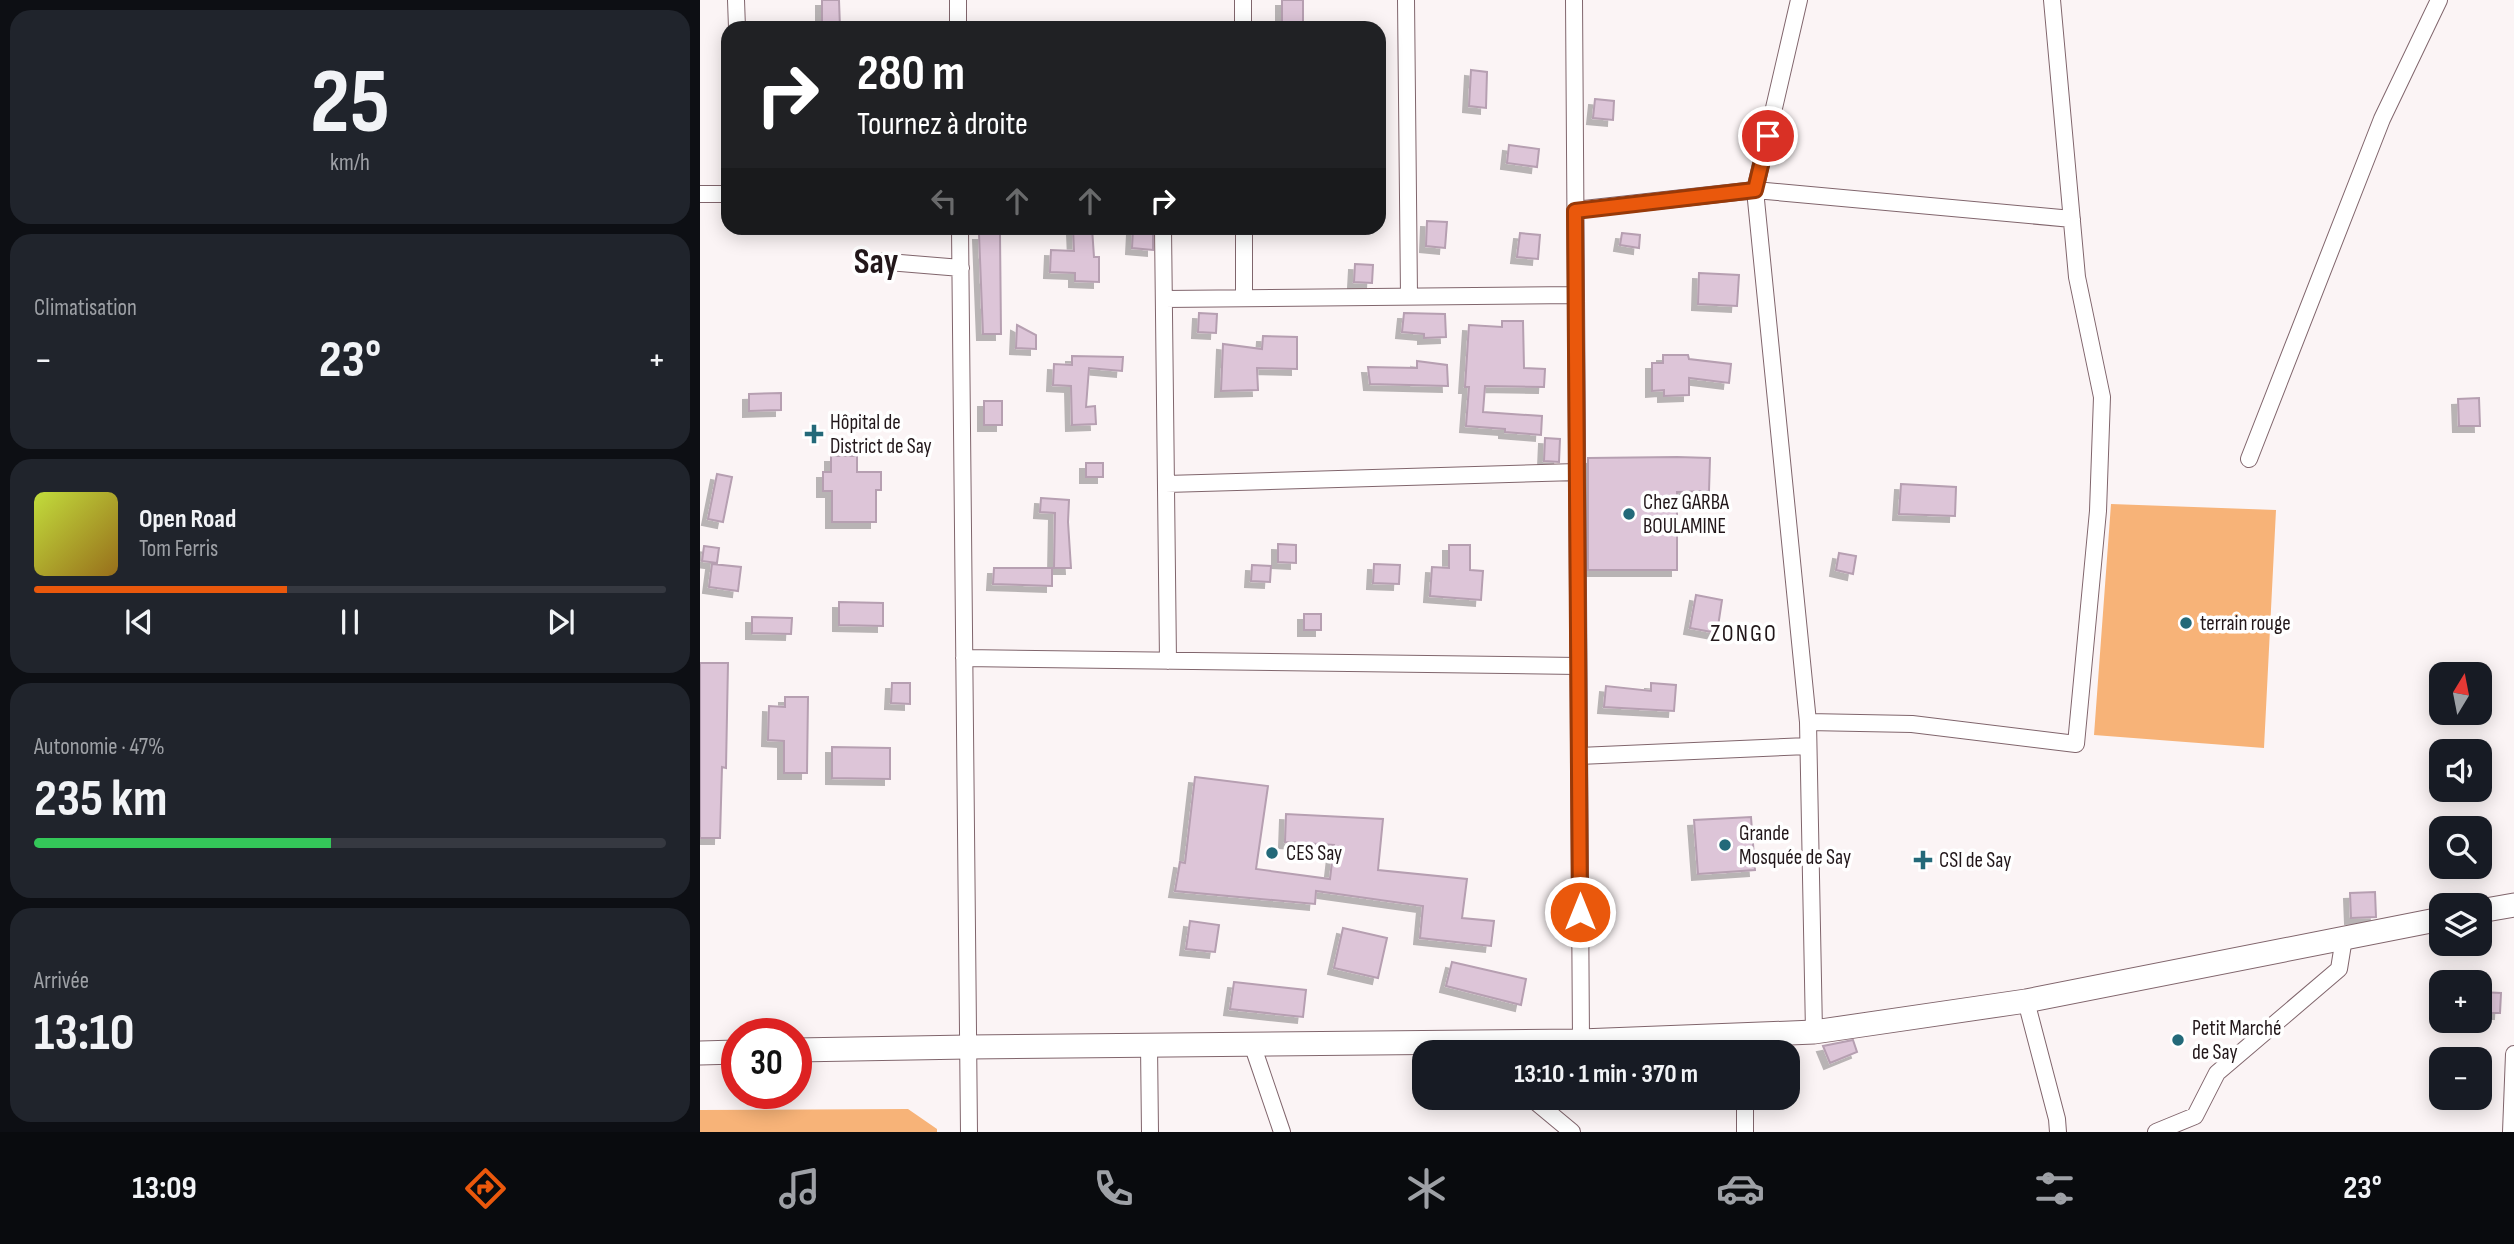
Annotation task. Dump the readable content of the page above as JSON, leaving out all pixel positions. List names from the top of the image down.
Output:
{
  "districts": ["Say", "ZONGO"],
  "places": {
    "health": ["Hôpital de District de Say", "CSI de Say"],
    "other": [
      "Chez GARBA BOULAMINE",
      "terrain rouge",
      "Grande Mosquée de Say",
      "CES Say",
      "Petit Marché de Say"
    ]
  },
  "north": "top",
  "page": {
    "tile": [
      ["25", "km/h"],
      "Climatisation",
      ["Autonomie · 47%", "235 km"],
      ["Arrivée", "13:10"]
    ],
    "turn": ["280 m", "Tournez à droite"],
    "heat": ["−", "23°", "+"],
    "song": ["Open Road", "Tom Ferris"],
    "map_buttons": ["+", "−"],
    "limit": "30",
    "trip": "13:10 · 1 min · 370 m",
    "tabs": ["13:09", "23°"]
  }
}
